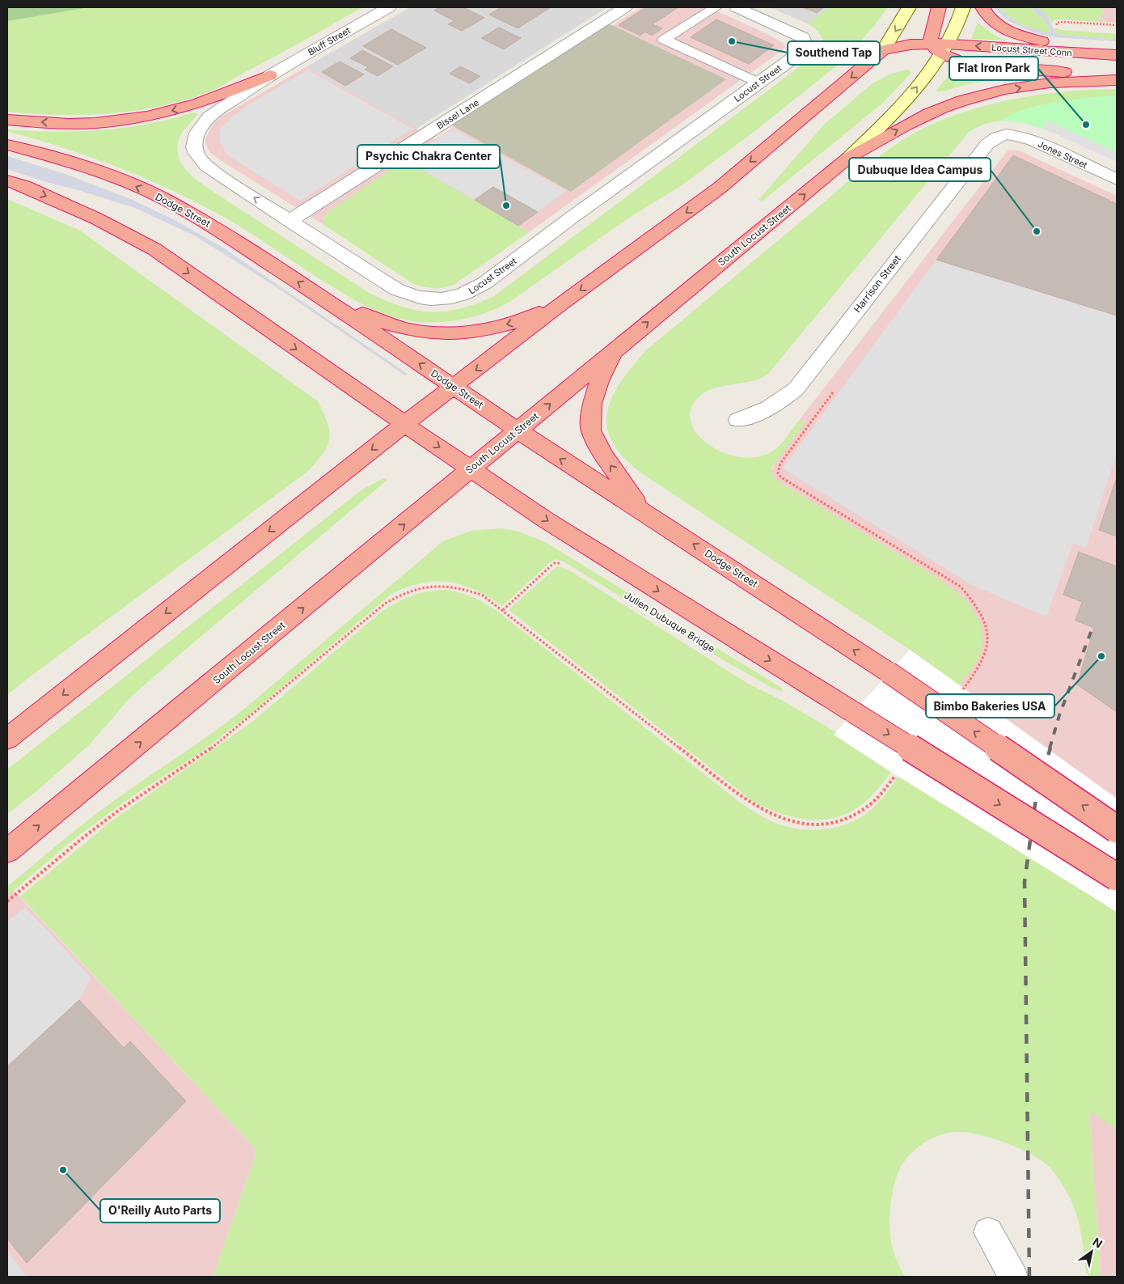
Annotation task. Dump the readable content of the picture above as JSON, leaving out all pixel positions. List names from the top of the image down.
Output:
{
  "streets": {
    "highway": ["Locust Street Conn", "Dodge Street", "South Locust Street"],
    "street": [
      "Bluff Street",
      "Locust Street",
      "Bissel Lane",
      "Jones Street",
      "Harrison Street"
    ]
  },
  "crossings": [
    ["Bluff Street", "Locust Street"],
    ["Locust Street Conn", "South Locust Street"],
    ["Locust Street", "Bissel Lane"],
    ["Jones Street", "Harrison Street"],
    ["Dodge Street", "South Locust Street"]
  ],
  "one_way": ["South Locust Street"],
  "places": [
    "Southend Tap",
    "Flat Iron Park",
    "Psychic Chakra Center",
    "Dubuque Idea Campus",
    "Bimbo Bakeries USA",
    "O'Reilly Auto Parts"
  ],
  "north": "top right"
}
